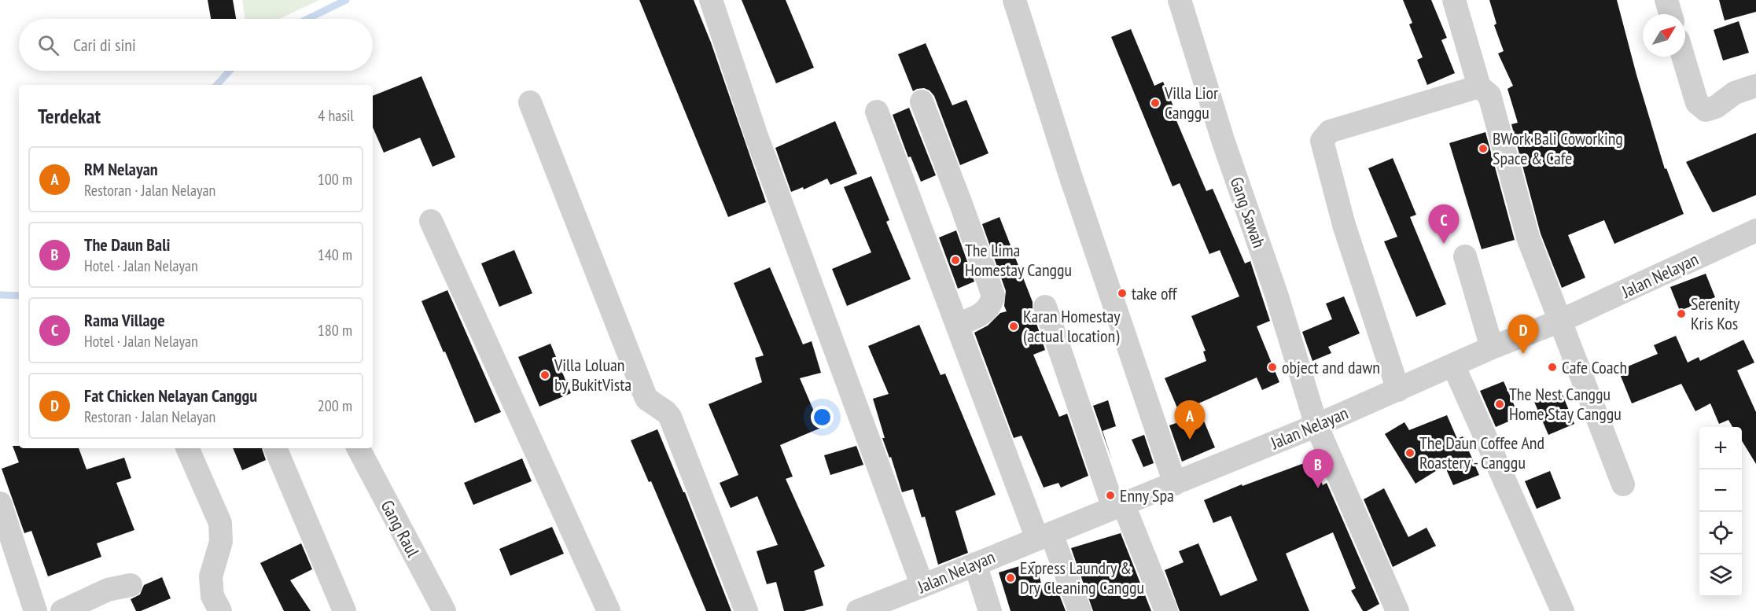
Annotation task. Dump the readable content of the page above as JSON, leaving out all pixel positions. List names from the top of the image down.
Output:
{
  "streets": {
    "street": ["Gang Sawah", "Jalan Nelayan", "Gang Raul"]
  },
  "crossings": [
    ["Gang Sawah", "Jalan Nelayan"]
  ],
  "places": [
    "Villa Lior Canggu",
    "BWork Bali Coworking Space & Cafe",
    "The Lima Homestay Canggu",
    "take off",
    "Serenity Kris Kos",
    "Karan Homestay (actual location)",
    "object and dawn",
    "Cafe Coach",
    "Villa Loluan by BukitVista",
    "The Nest Canggu Home Stay Canggu",
    "The Daun Coffee And Roastery - Canggu",
    "Enny Spa",
    "Express Laundry & Dry Cleaning Canggu"
  ],
  "north": "top right",
  "page": {
    "search": "Cari di sini",
    "heading": ["Terdekat", "4 hasil"],
    "list": [
      {
        "mark": "A",
        "name": "RM Nelayan",
        "note": "Restoran · Jalan Nelayan",
        "value": "100 m"
      },
      {
        "mark": "B",
        "name": "The Daun Bali",
        "note": "Hotel · Jalan Nelayan",
        "value": "140 m"
      },
      {
        "mark": "C",
        "name": "Rama Village",
        "note": "Hotel · Jalan Nelayan",
        "value": "180 m"
      },
      {
        "mark": "D",
        "name": "Fat Chicken Nelayan Canggu",
        "note": "Restoran · Jalan Nelayan",
        "value": "200 m"
      }
    ],
    "pins": [
      "C",
      "D",
      "A",
      "B"
    ],
    "map_buttons": ["+", "−"]
  }
}
